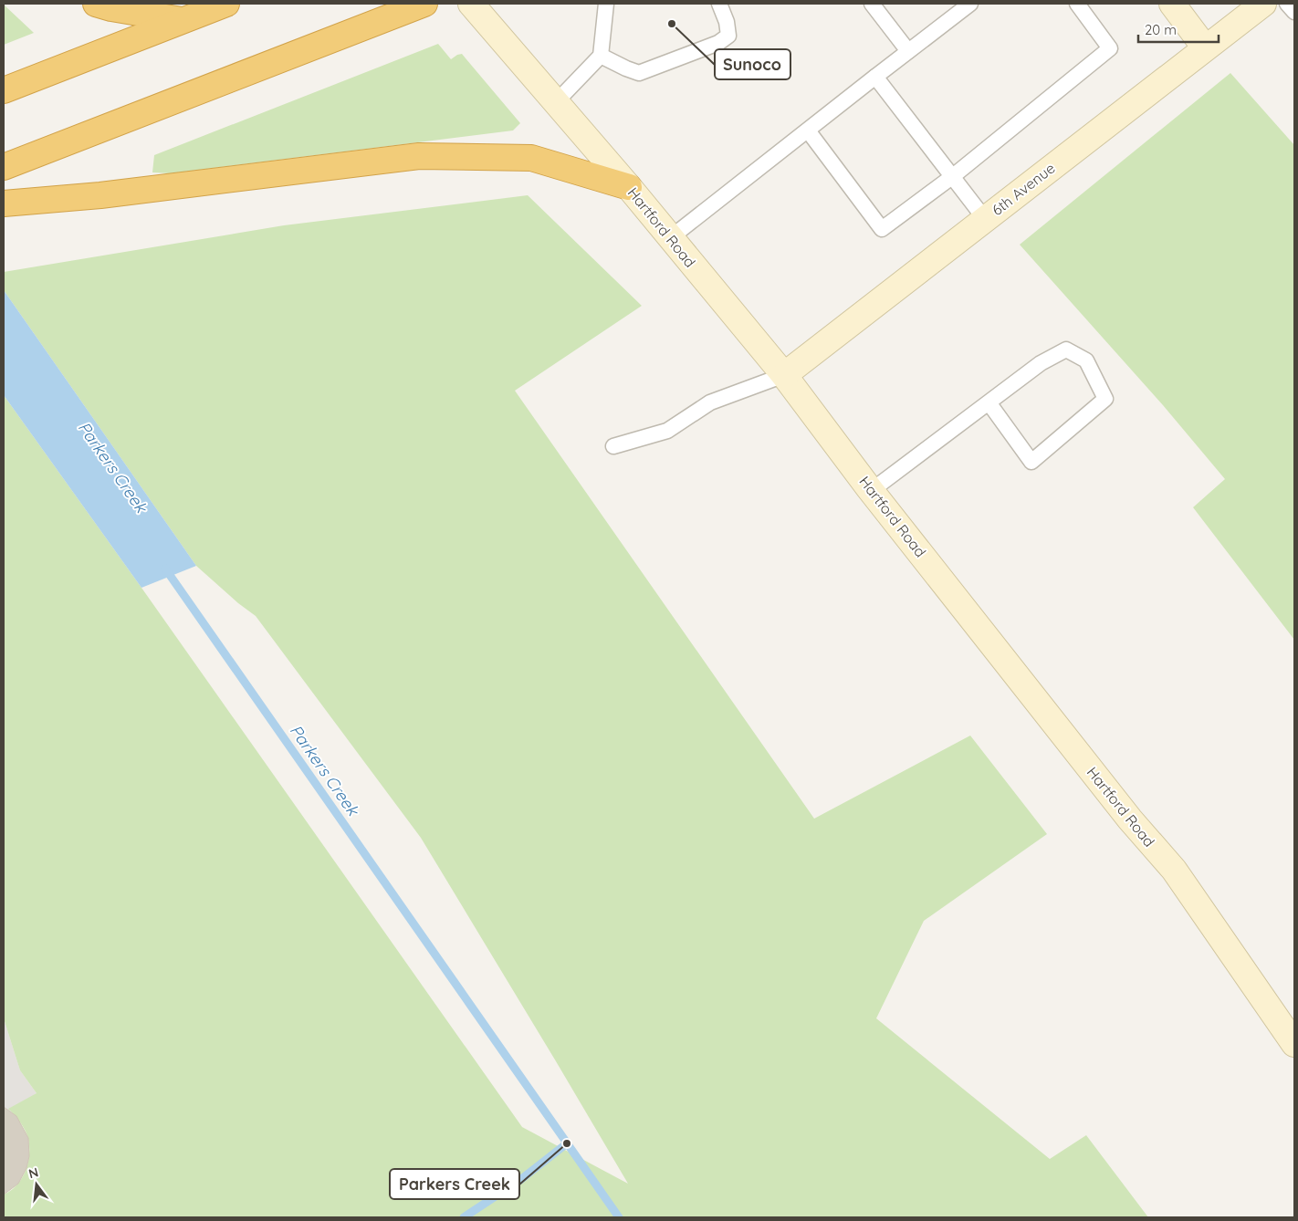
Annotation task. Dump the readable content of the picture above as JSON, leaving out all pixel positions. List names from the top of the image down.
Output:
{
  "streets": {
    "street": ["6th Avenue", "Hartford Road"]
  },
  "crossings": [
    ["6th Avenue", "Hartford Road"]
  ],
  "water": ["Parkers Creek"],
  "places": ["Sunoco", "Parkers Creek"],
  "scale_bar": "20 m",
  "north": "top"
}
